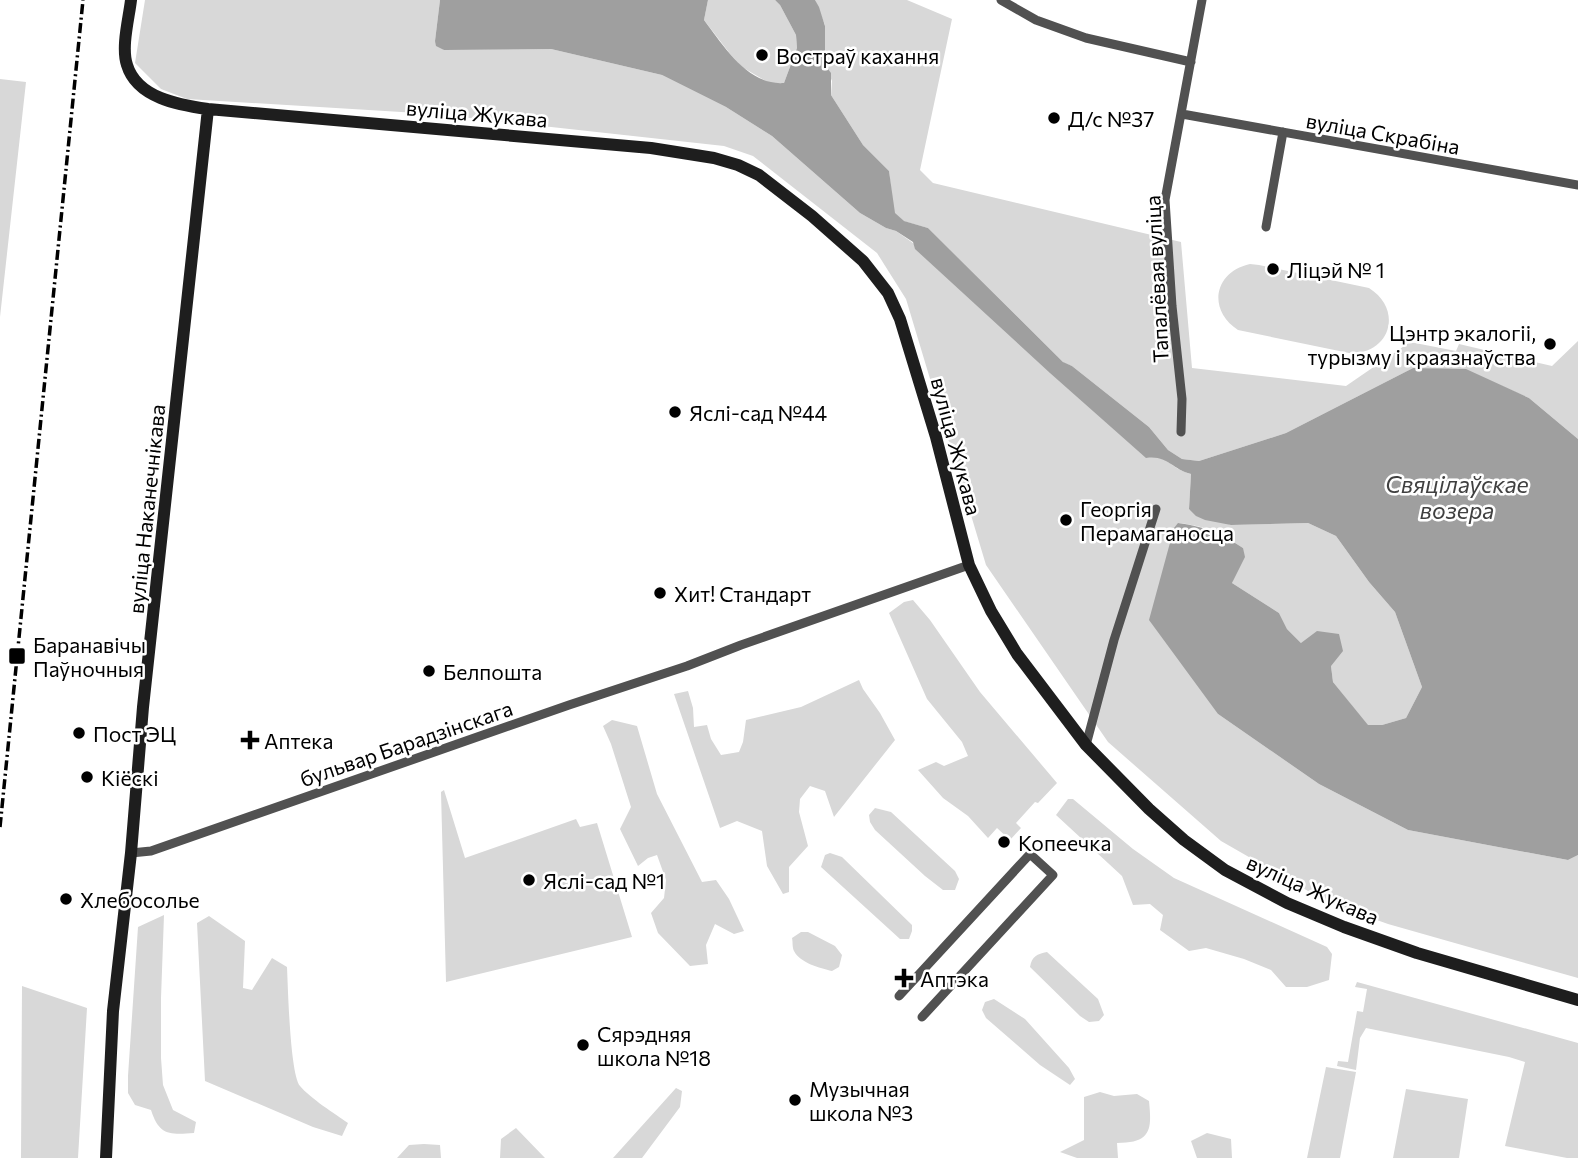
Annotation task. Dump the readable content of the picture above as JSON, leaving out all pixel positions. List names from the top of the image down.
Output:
{
  "streets": {
    "street": [
      "вуліца Жукава",
      "вуліца Скрабіна",
      "Тапалёвая вуліца",
      "вуліца Наканечнікава",
      "бульвар Барадзінскага"
    ]
  },
  "crossings": [
    ["вуліца Жукава", "вуліца Наканечнікава"],
    ["вуліца Жукава", "бульвар Барадзінскага"],
    ["вуліца Скрабіна", "Тапалёвая вуліца"],
    ["вуліца Наканечнікава", "бульвар Барадзінскага"]
  ],
  "water": ["Свяцілаўскае возера"],
  "places": {
    "other": [
      "Востраў кахання",
      "Д/с №37",
      "Ліцэй № 1",
      "Цэнтр экалогіі, турызму і краязнаўства",
      "Яслі-сад №44",
      "Георгія Перамаганосца",
      "Хит! Стандарт",
      "Белпошта",
      "Пост ЭЦ",
      "Кіёскі",
      "Копеечка",
      "Яслі-сад №1",
      "Хлебосолье",
      "Сярэдняя школа №18",
      "Музычная школа №3"
    ],
    "transit": ["Баранавічы Паўночныя"],
    "health": ["Аптека", "Аптэка"]
  }
}
